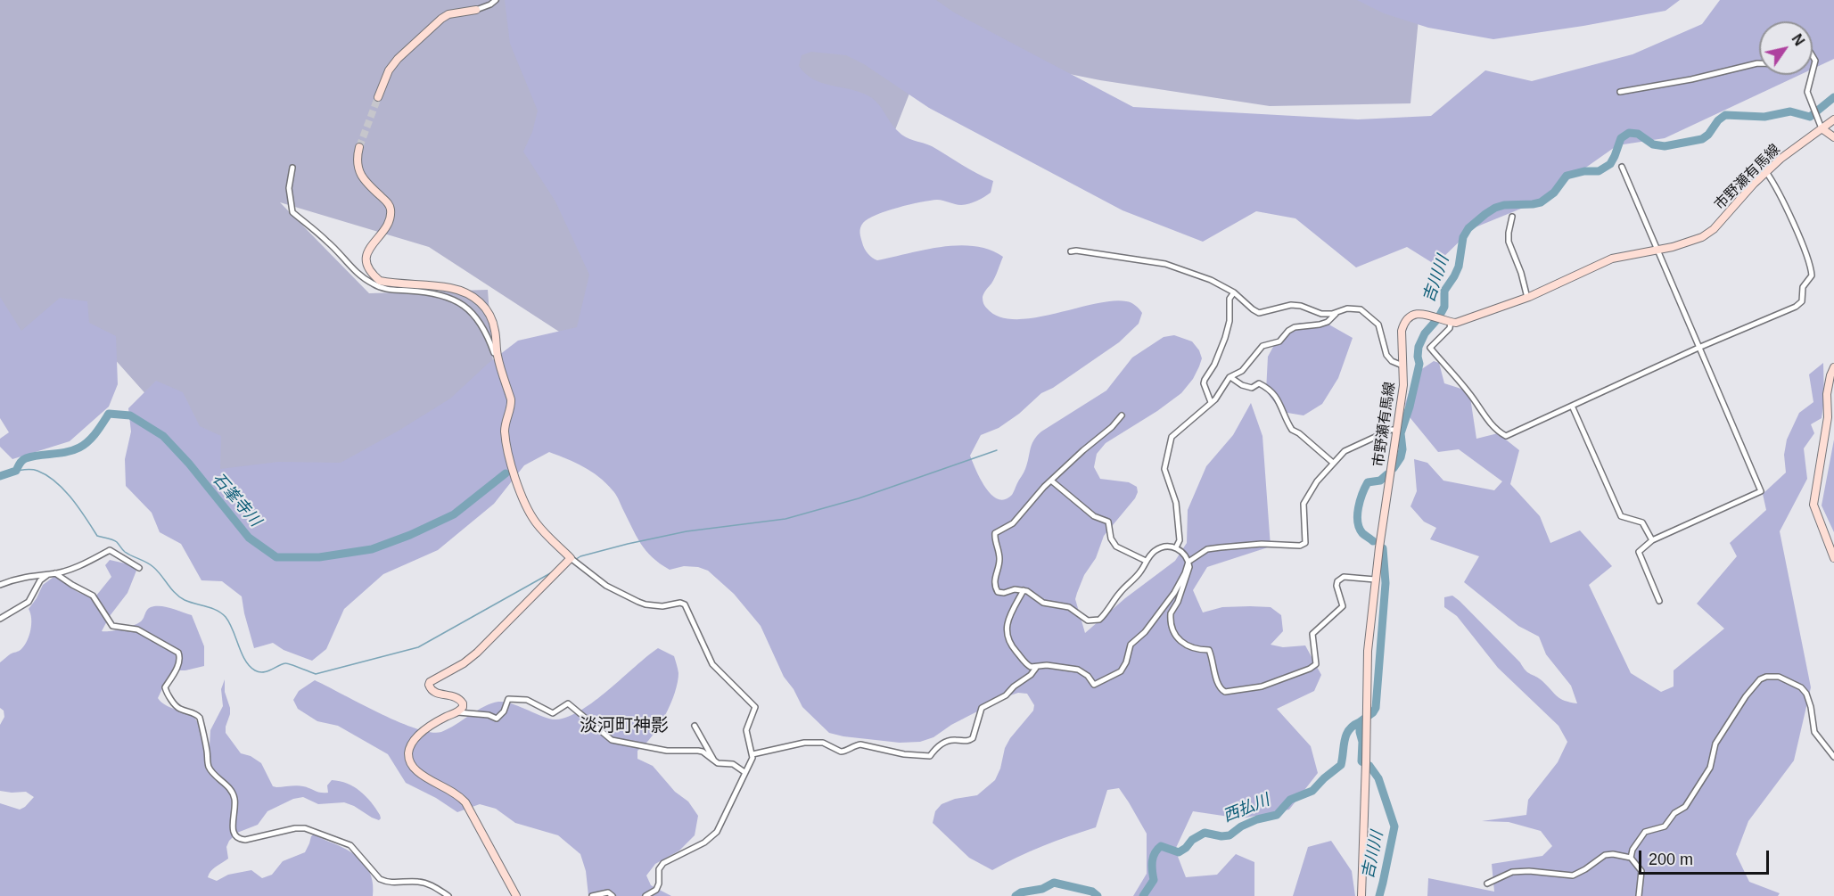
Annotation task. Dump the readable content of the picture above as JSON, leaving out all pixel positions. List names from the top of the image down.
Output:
{
  "streets": {
    "street": ["市野瀬有馬線"]
  },
  "districts": ["淡河町神影"],
  "water": ["吉川川", "石峯寺川", "西払川"],
  "scale_bar": "200 m",
  "north": "top right"
}
